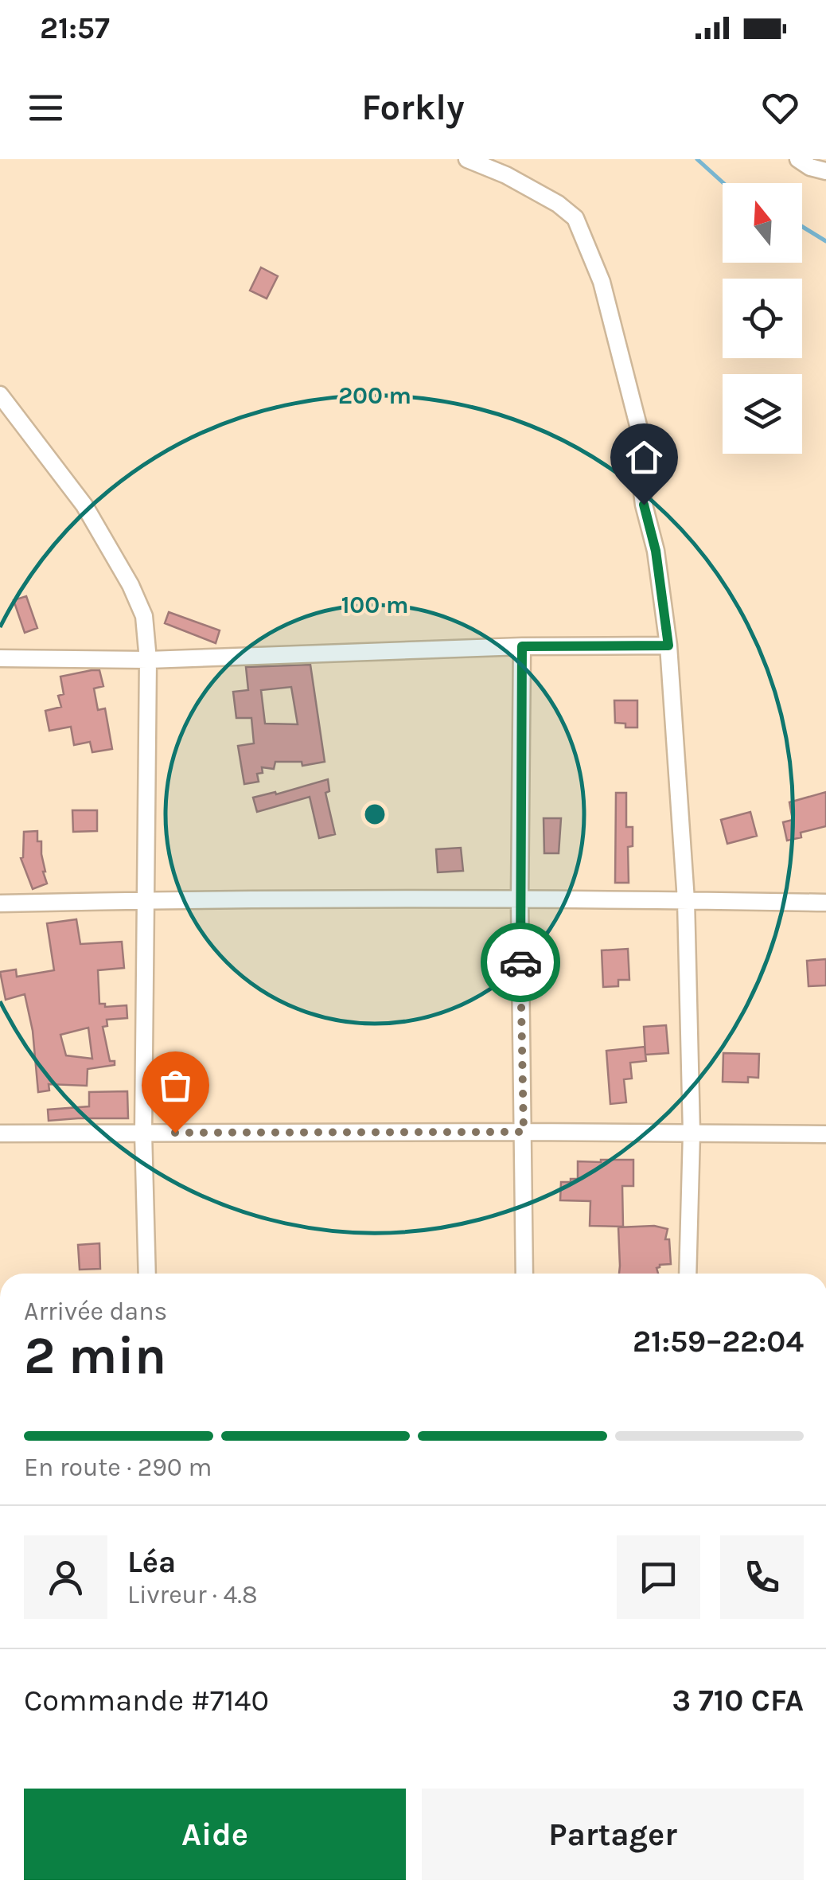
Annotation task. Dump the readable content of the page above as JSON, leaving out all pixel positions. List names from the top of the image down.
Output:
{
  "north": "top",
  "page": {
    "status": "21:57",
    "header": "Forkly",
    "heading": ["2 min", "Arrivée dans", "21:59–22:04"],
    "panel": [
      "Léa",
      "Livreur · 4.8",
      "Commande #7140",
      "3 710 CFA"
    ],
    "bar": "En route · 290 m",
    "buttons": ["Aide", "Partager"]
  },
  "rings": ["200 m", "100 m"]
}
